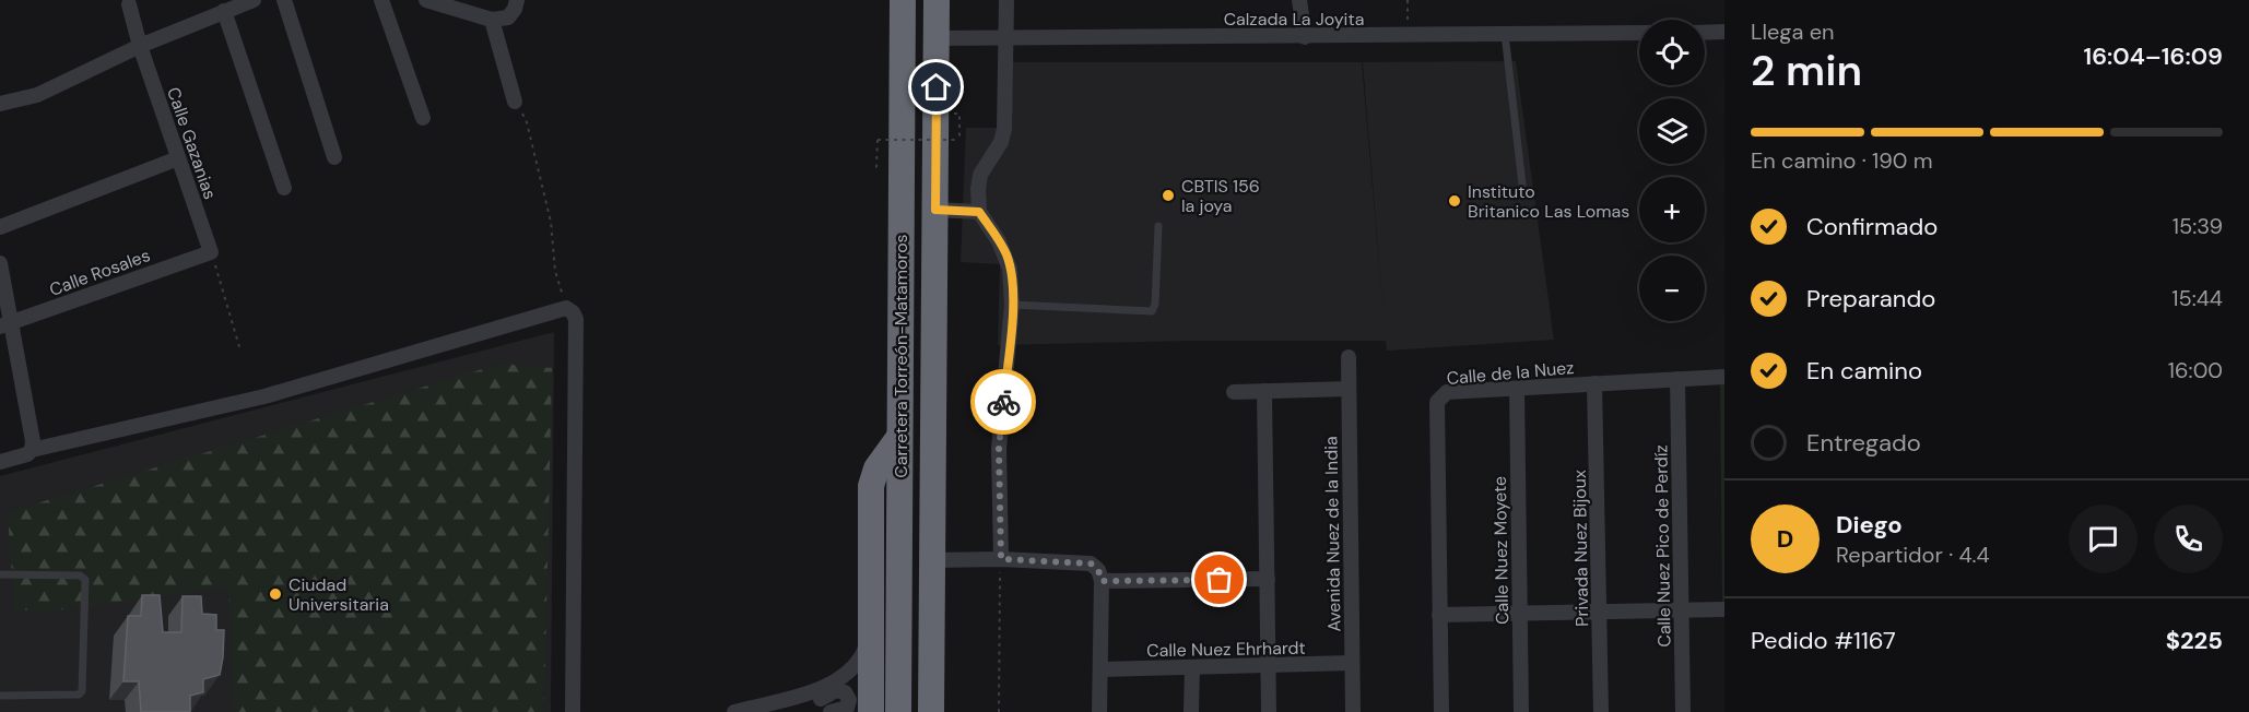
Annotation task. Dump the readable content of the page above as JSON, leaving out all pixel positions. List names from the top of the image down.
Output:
{
  "streets": {
    "highway": ["Carretera Torreón-Matamoros"],
    "street": [
      "Calzada La Joyita",
      "Calle Gazanias",
      "Calle Rosales",
      "Calle de la Nuez",
      "Avenida Nuez de la India",
      "Calle Nuez Pico de Perdíz",
      "Privada Nuez Bijoux",
      "Calle Nuez Moyete",
      "Calle Nuez Ehrhardt"
    ]
  },
  "crossings": [
    ["Calle Gazanias", "Calle Rosales"],
    ["Calle de la Nuez", "Calle Nuez Pico de Perdíz"],
    ["Calle de la Nuez", "Privada Nuez Bijoux"],
    ["Calle de la Nuez", "Calle Nuez Moyete"],
    ["Avenida Nuez de la India", "Calle Nuez Ehrhardt"]
  ],
  "places": ["CBTIS 156 la joya", "Instituto Britanico Las Lomas", "Ciudad Universitaria"],
  "page": {
    "heading": ["2 min", "Llega en", "16:04–16:09"],
    "panel": [
      "Diego",
      "Repartidor · 4.4",
      "Pedido #1167",
      "$225"
    ],
    "map_buttons": ["+", "−"],
    "bar": "En camino · 190 m",
    "list": [
      ["Confirmado", "15:39"],
      ["Preparando", "15:44"],
      ["En camino", "16:00"],
      "Entregado"
    ],
    "round": "D"
  }
}
